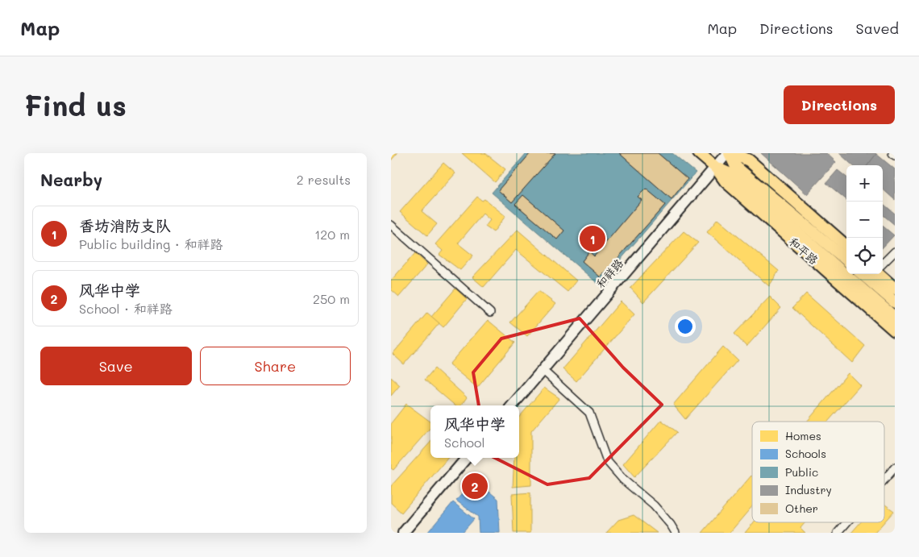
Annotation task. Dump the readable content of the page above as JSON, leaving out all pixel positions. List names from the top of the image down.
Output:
{
  "streets": {
    "main road": ["和平路"],
    "street": ["和祥路"]
  },
  "crossings": [
    ["和平路", "和祥路"]
  ],
  "legend": [
    "Homes",
    "Schools",
    "Public",
    "Industry",
    "Other"
  ],
  "page": {
    "header": "Map",
    "nav": ["Map", "Directions", "Saved"],
    "buttons": [
      "Directions",
      ["Save", "Share"]
    ],
    "title": "Find us",
    "heading": ["Nearby", "2 results"],
    "map_buttons": ["+", "−"],
    "list": [
      {
        "mark": "1",
        "name": "香坊消防支队",
        "note": "Public building · 和祥路",
        "value": "120 m"
      },
      {
        "mark": "2",
        "name": "风华中学",
        "note": "School · 和祥路",
        "value": "250 m"
      }
    ],
    "pins": ["1", "2"],
    "popup": ["风华中学", "School"]
  }
}
